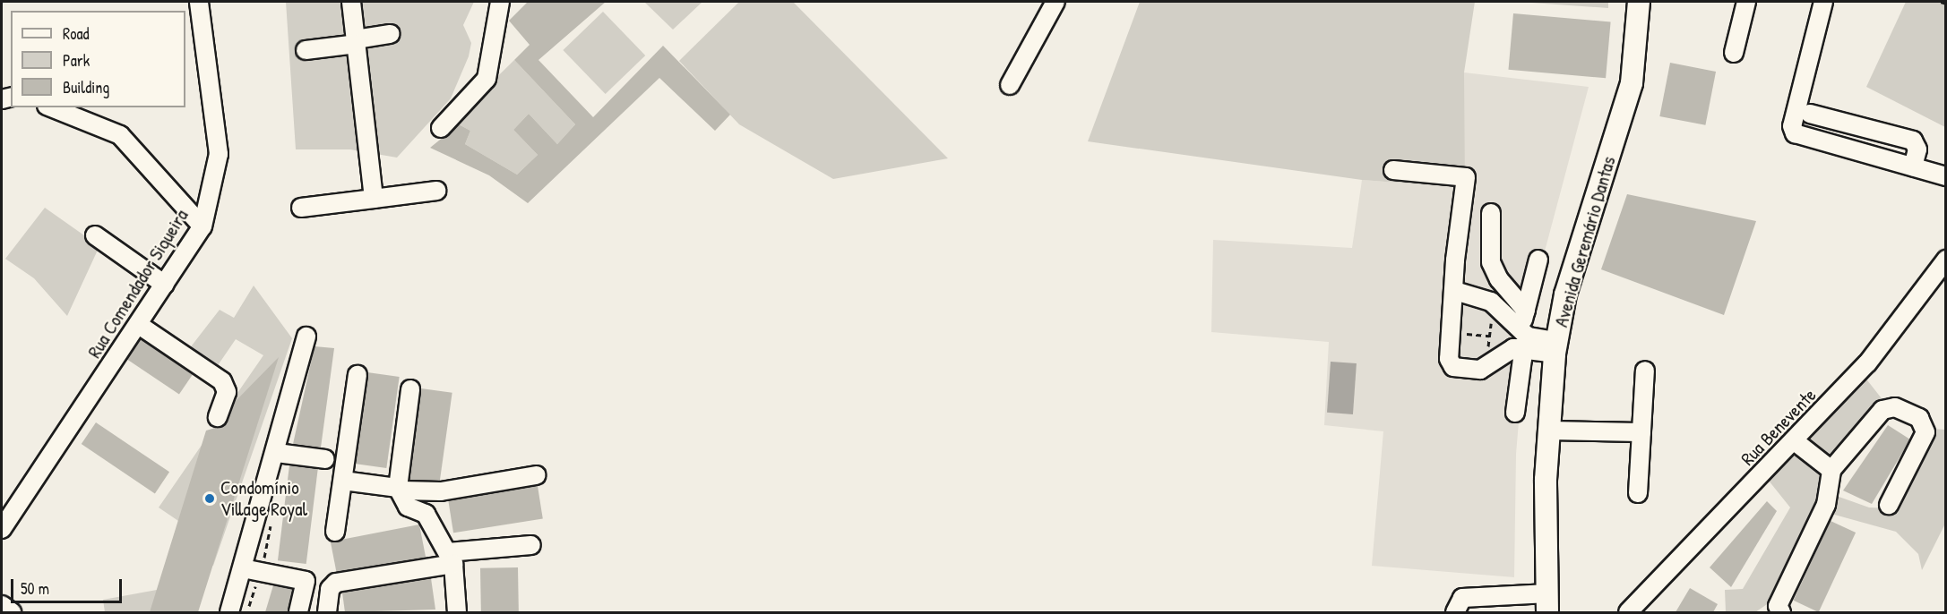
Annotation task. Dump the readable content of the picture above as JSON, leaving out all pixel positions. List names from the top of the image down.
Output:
{
  "streets": {
    "main road": ["Avenida Geremário Dantas"],
    "street": ["Rua Comendador Siqueira", "Rua Benevente"]
  },
  "places": ["Condomínio Village Royal"],
  "legend": ["Road", "Park", "Building"],
  "scale_bar": "50 m"
}
